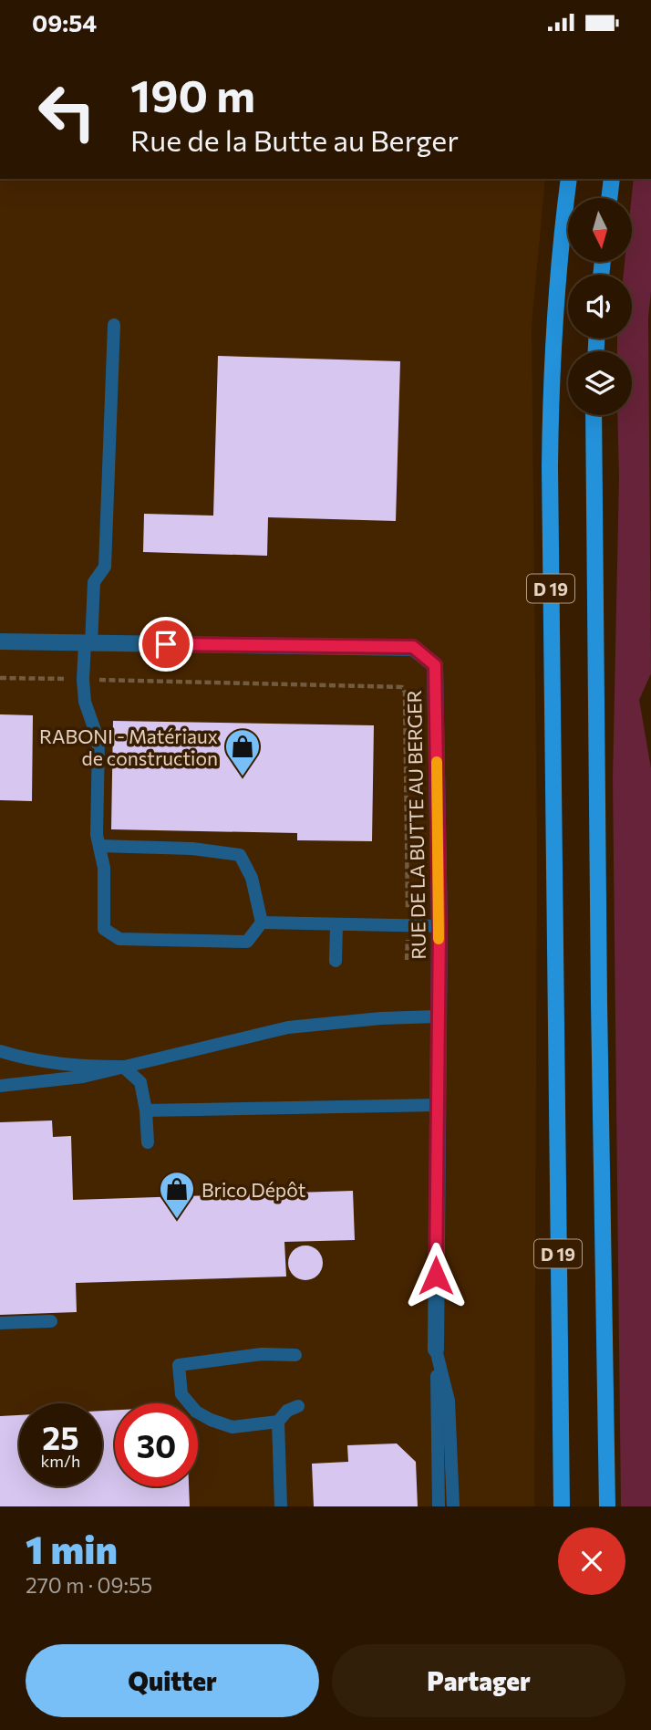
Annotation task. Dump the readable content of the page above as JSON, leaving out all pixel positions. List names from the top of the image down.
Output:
{
  "streets": {
    "main road": ["D 19"],
    "street": ["RUE DE LA BUTTE AU BERGER"]
  },
  "places": {
    "shop": ["RABONI - Matériaux de construction", "Brico Dépôt"]
  },
  "north": "bottom",
  "page": {
    "status": "09:54",
    "turn": ["190 m", "Rue de la Butte au Berger"],
    "speed": "25 km/h",
    "limit": "30",
    "heading": ["1 min", "270 m · 09:55"],
    "buttons": ["Quitter", "Partager"]
  }
}
